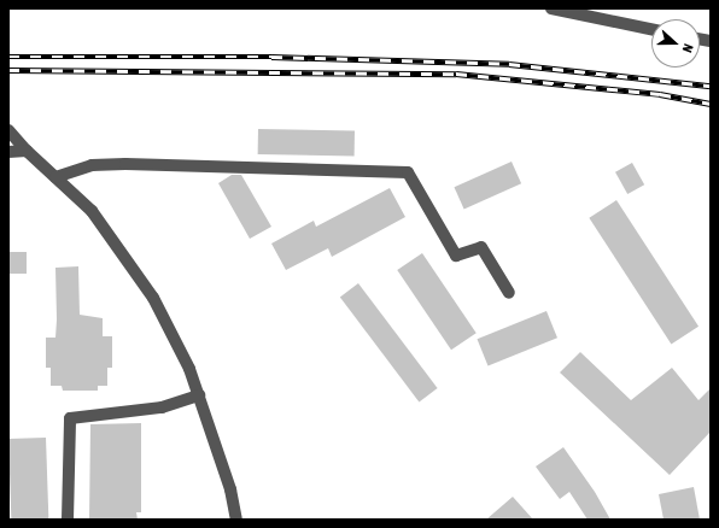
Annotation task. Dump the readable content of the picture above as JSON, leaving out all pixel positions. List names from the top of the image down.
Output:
{
  "north": "right"
}
